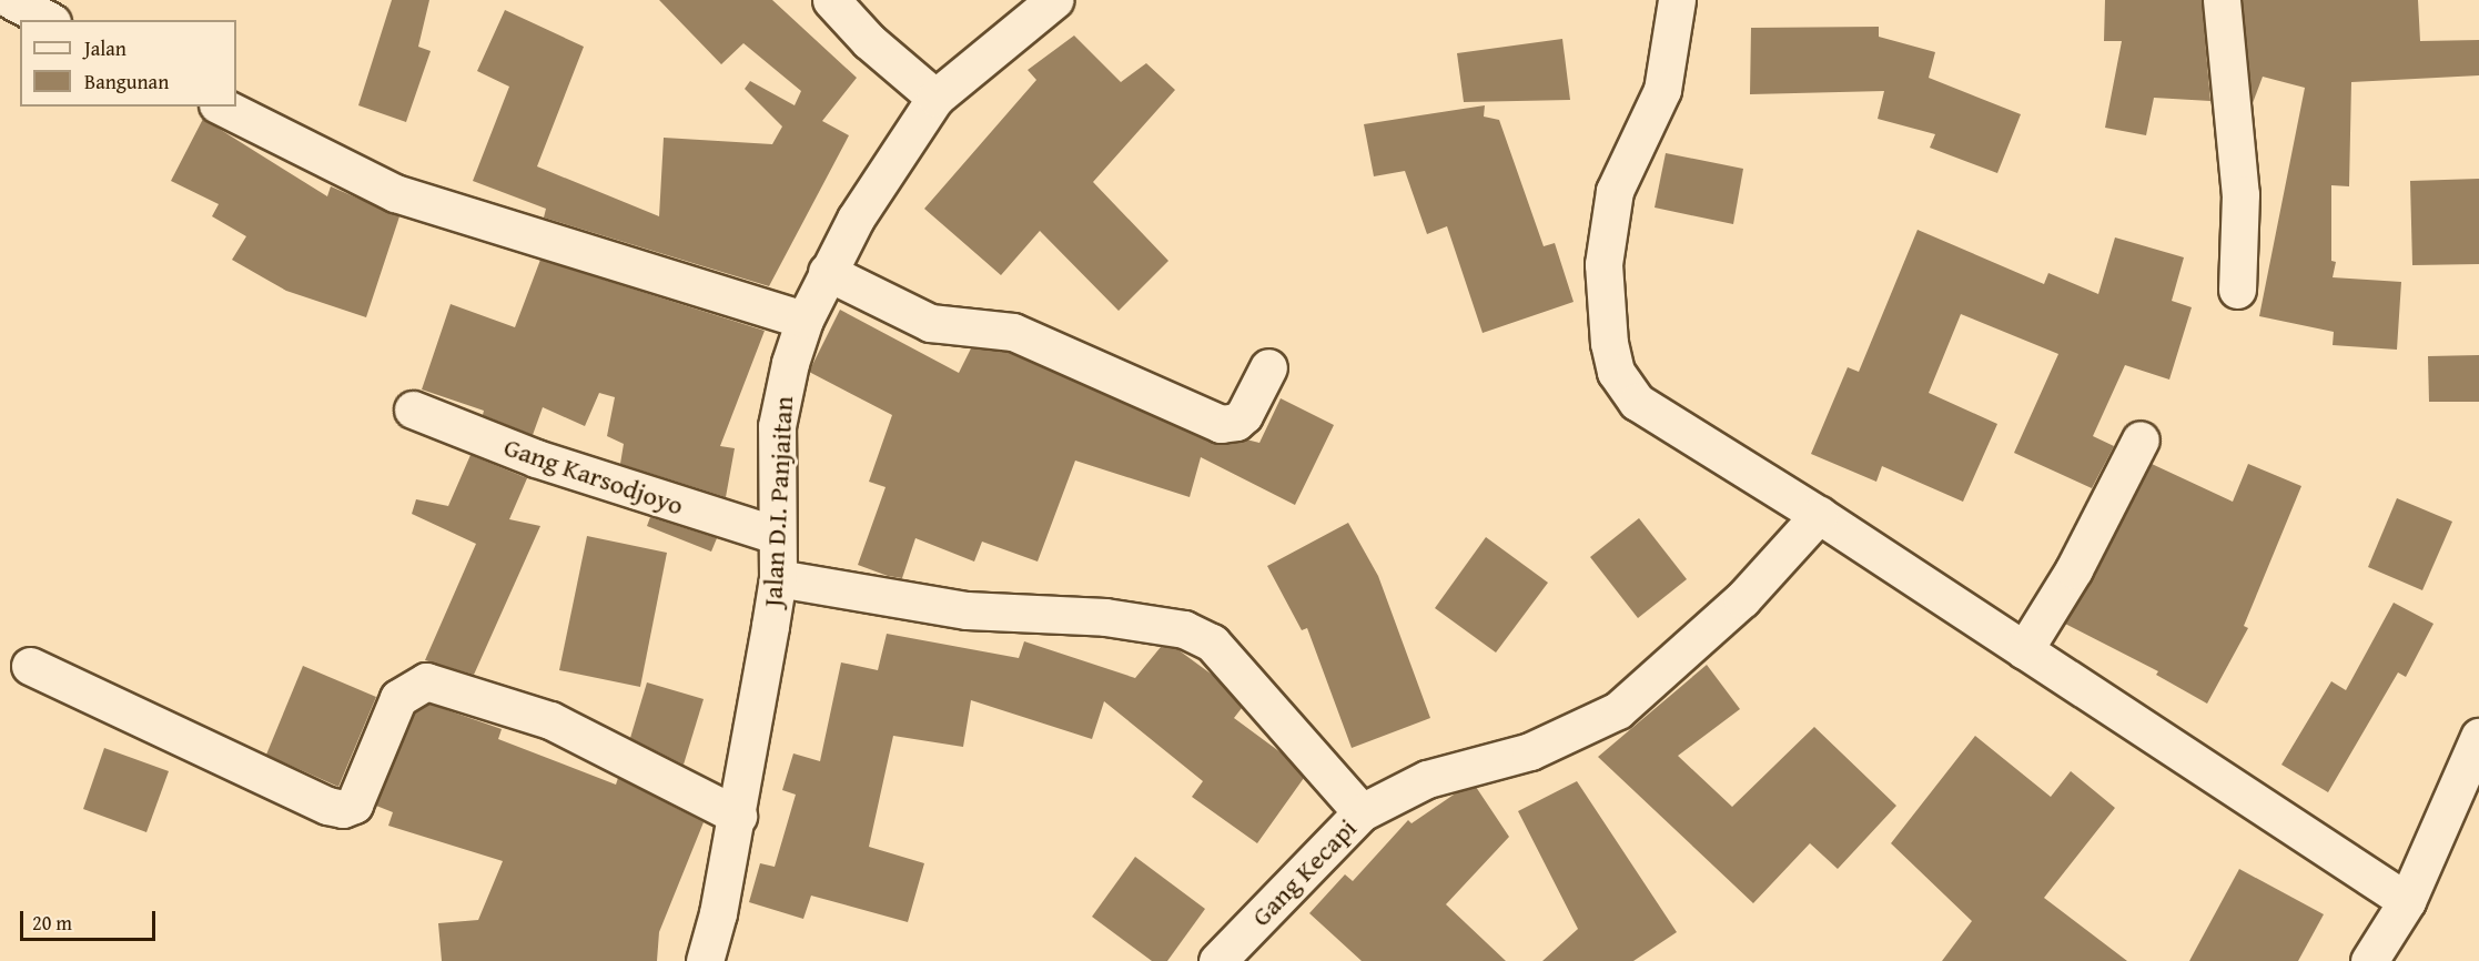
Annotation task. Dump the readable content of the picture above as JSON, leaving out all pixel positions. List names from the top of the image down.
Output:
{
  "streets": {
    "street": ["Gang Karsodjoyo", "Jalan D.I. Panjaitan", "Gang Kecapi"]
  },
  "crossings": [
    ["Gang Karsodjoyo", "Jalan D.I. Panjaitan"]
  ],
  "legend": ["Jalan", "Bangunan"],
  "scale_bar": "20 m"
}
